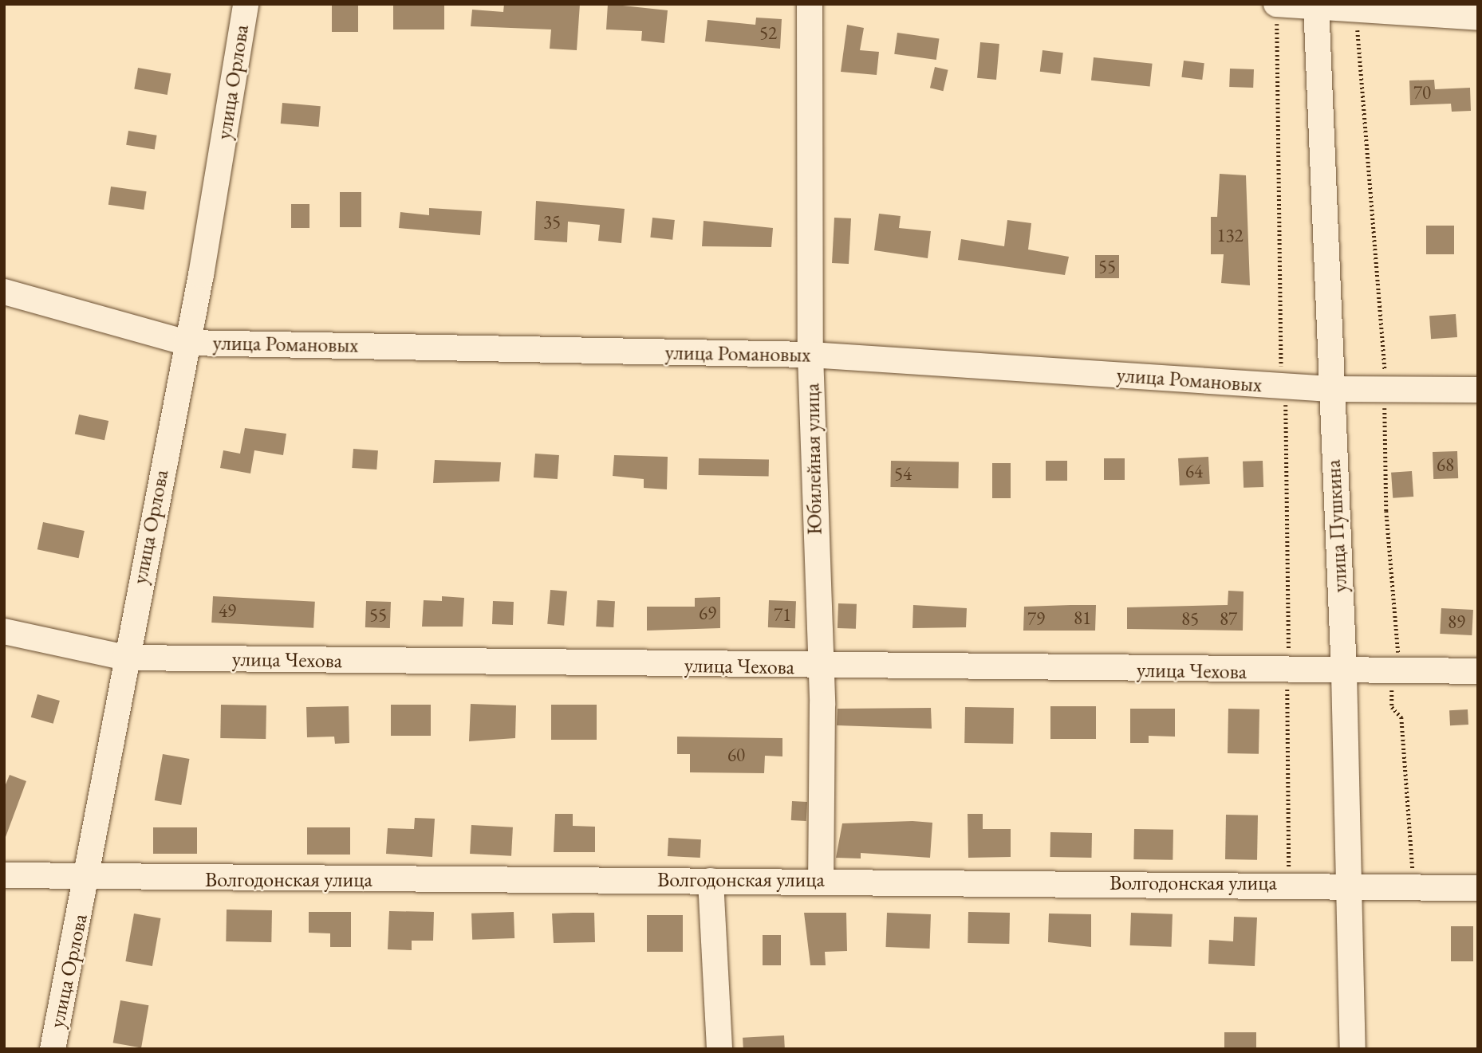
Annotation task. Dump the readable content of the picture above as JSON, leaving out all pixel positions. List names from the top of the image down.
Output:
{
  "streets": {
    "street": [
      "улица Орлова",
      "улица Романовых",
      "Юбилейная улица",
      "улица Пушкина",
      "улица Чехова",
      "Волгодонская улица"
    ]
  },
  "crossings": [
    ["улица Орлова", "улица Романовых"],
    ["улица Орлова", "улица Чехова"],
    ["улица Орлова", "Волгодонская улица"],
    ["улица Романовых", "Юбилейная улица"],
    ["улица Романовых", "улица Пушкина"],
    ["Юбилейная улица", "улица Чехова"],
    ["Юбилейная улица", "Волгодонская улица"],
    ["улица Пушкина", "улица Чехова"],
    ["улица Пушкина", "Волгодонская улица"]
  ],
  "house_numbers": [
    "52",
    "70",
    "35",
    "132",
    "55",
    "68",
    "64",
    "54",
    "49",
    "69",
    "55",
    "71",
    "81",
    "79",
    "85",
    "87",
    "89",
    "60"
  ]
}
